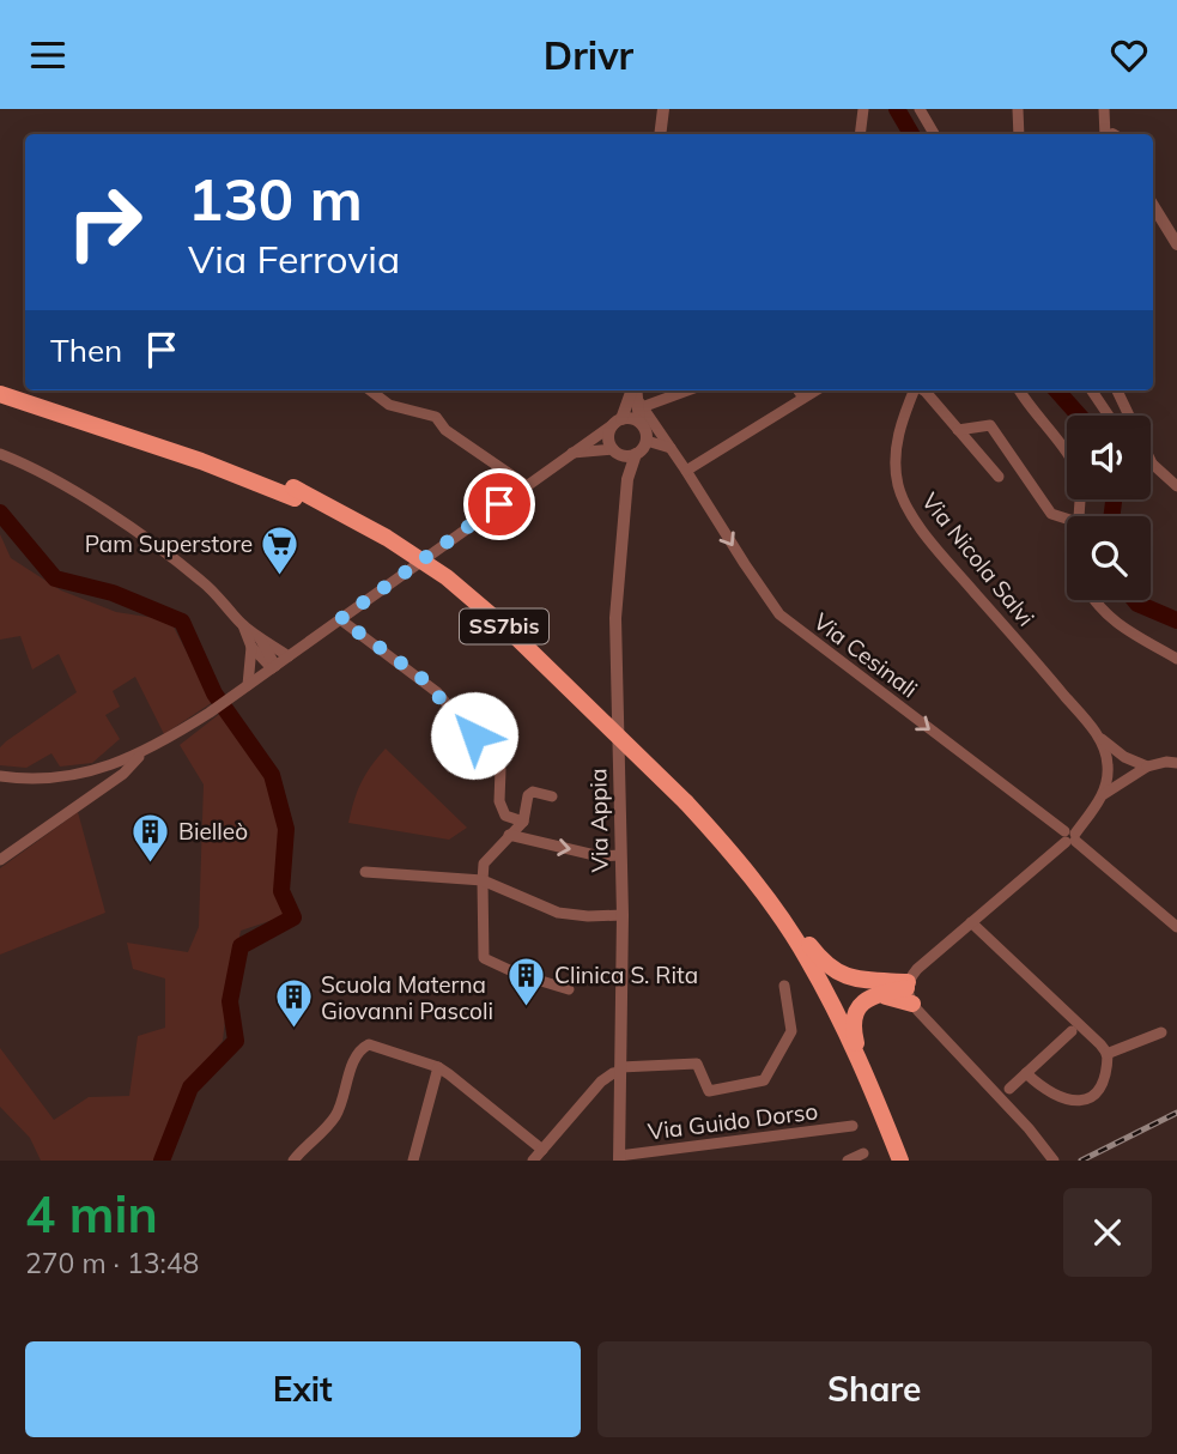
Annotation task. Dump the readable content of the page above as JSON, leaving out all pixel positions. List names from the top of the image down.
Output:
{
  "streets": {
    "highway": ["SS7bis"],
    "street": [
      "Via Nicola Salvi",
      "Via Cesinali",
      "Via Appia",
      "Via Guido Dorso"
    ]
  },
  "crossings": [
    ["Via Appia", "Via Guido Dorso"]
  ],
  "one_way": ["Via Cesinali"],
  "places": {
    "supermarket": ["Pam Superstore"],
    "building": ["Bielleò", "Clinica S. Rita", "Scuola Materna Giovanni Pascoli"]
  },
  "page": {
    "header": "Drivr",
    "turn": ["130 m", "Via Ferrovia"],
    "then": "Then",
    "heading": ["4 min", "270 m · 13:48"],
    "buttons": ["Exit", "Share"]
  }
}
